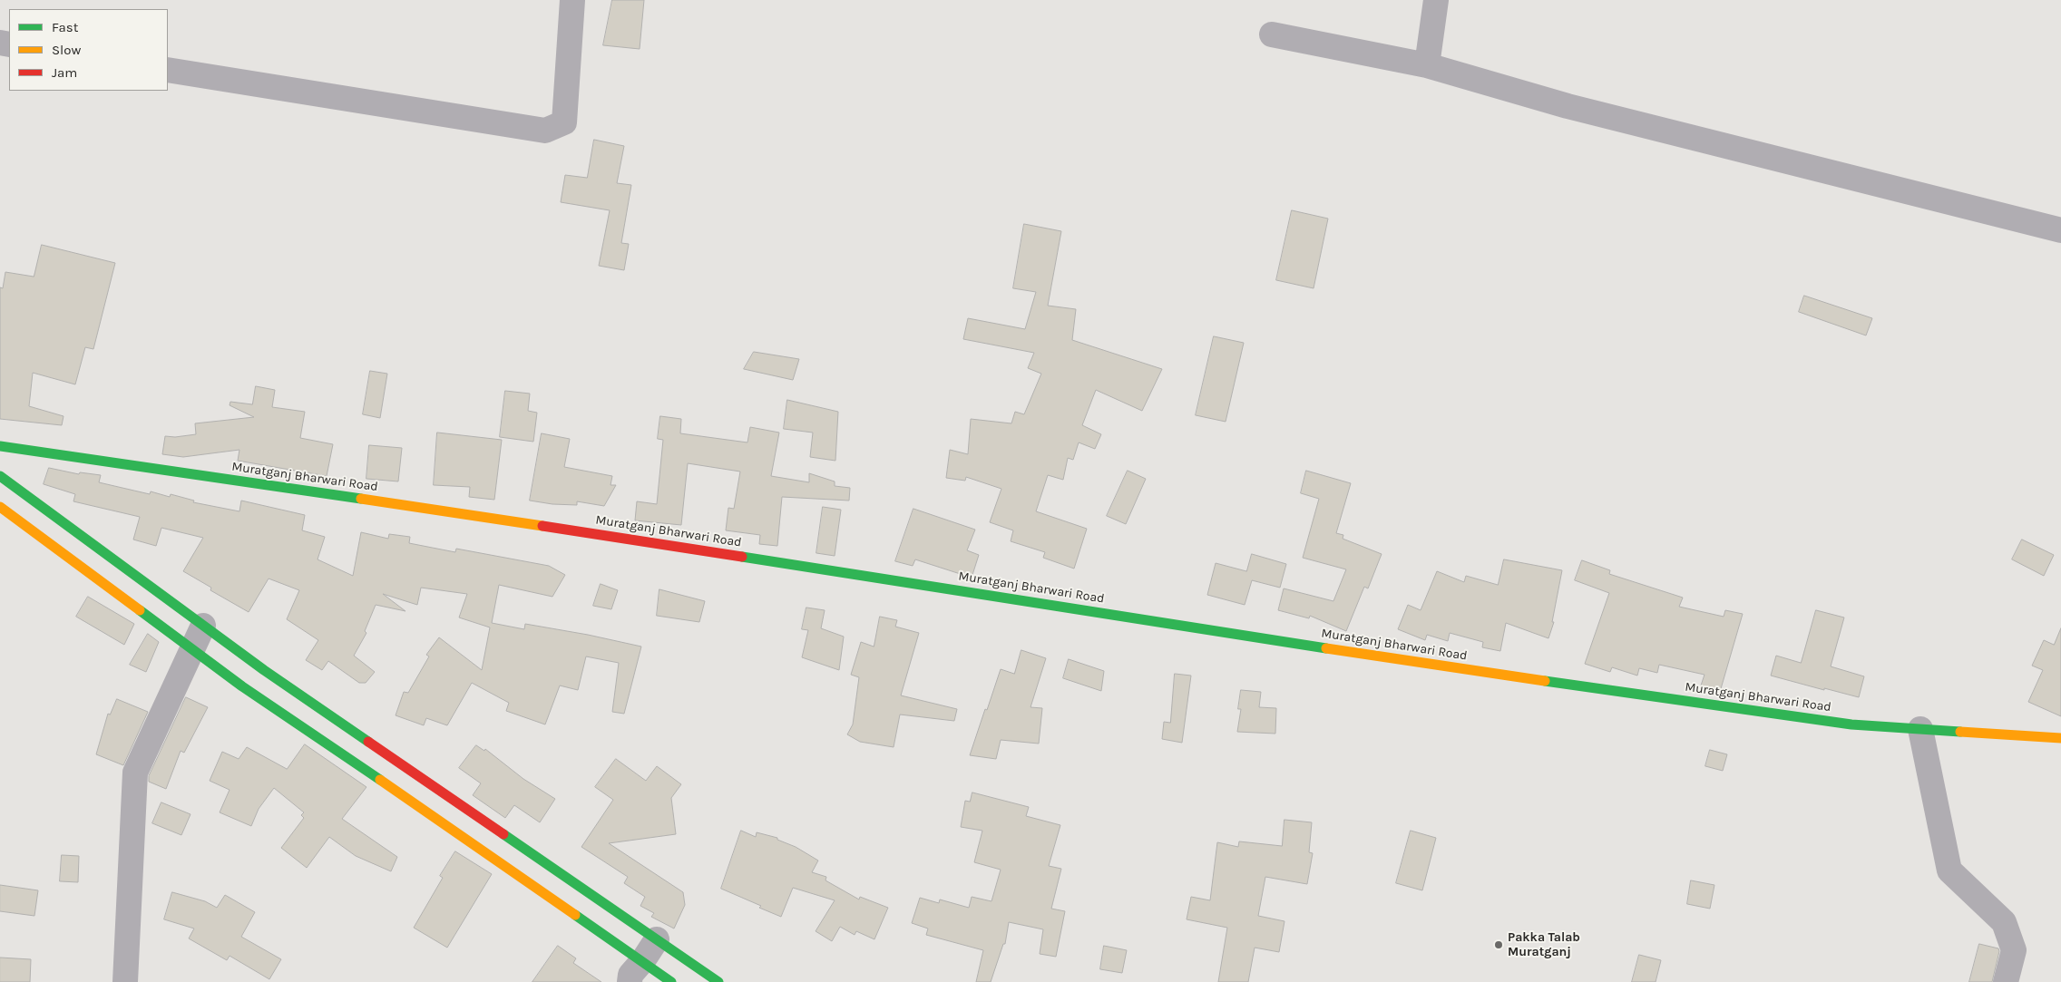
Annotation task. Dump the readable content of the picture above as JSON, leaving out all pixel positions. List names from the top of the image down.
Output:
{
  "streets": {
    "main road": ["Muratganj Bharwari Road"]
  },
  "places": ["Pakka Talab Muratganj"],
  "legend": ["Fast", "Slow", "Jam"]
}
